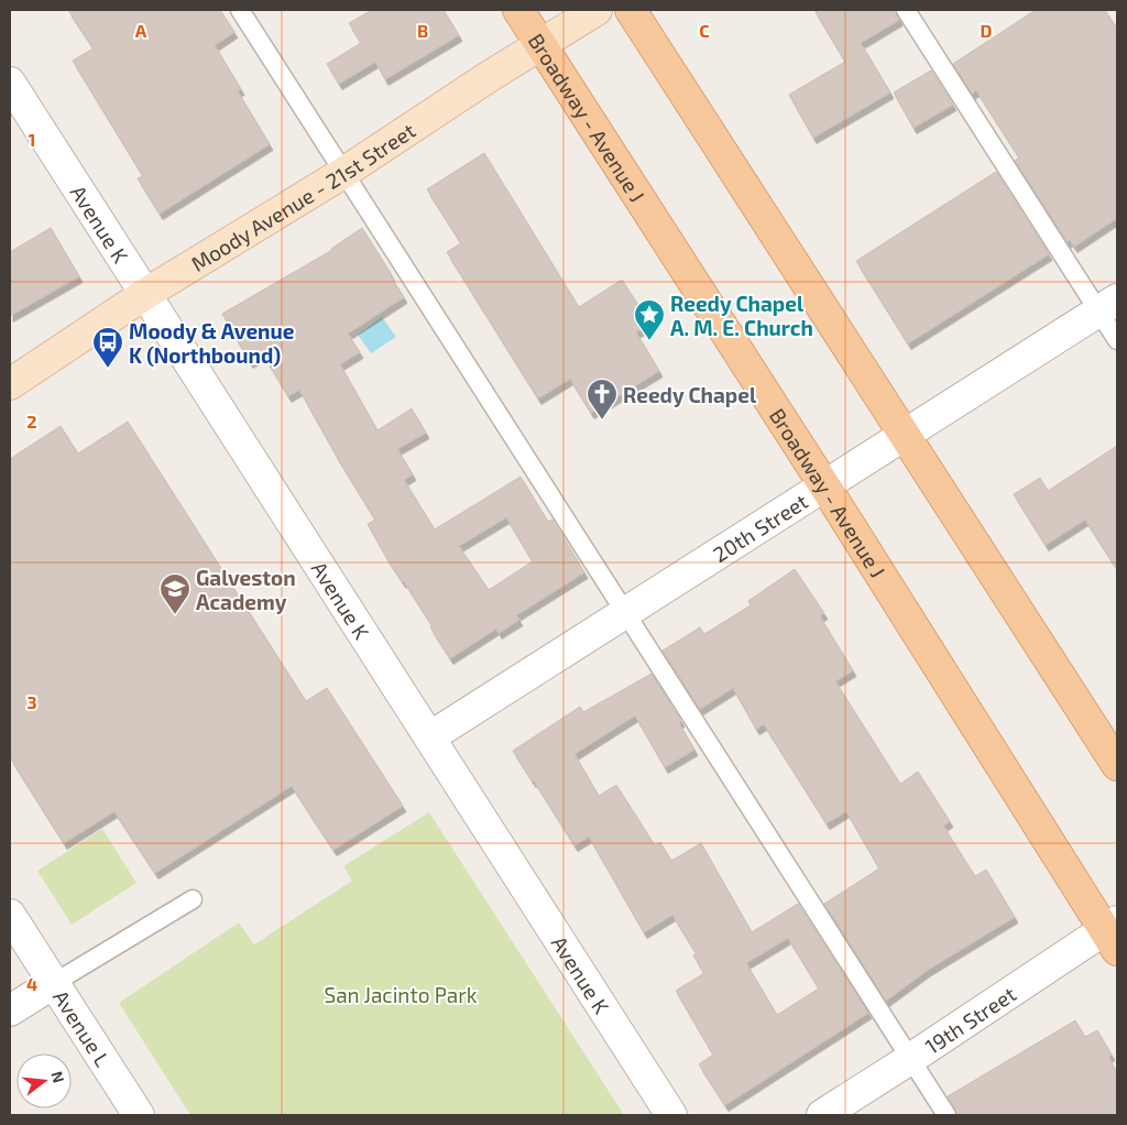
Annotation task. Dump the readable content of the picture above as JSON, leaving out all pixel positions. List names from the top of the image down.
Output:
{
  "streets": {
    "main road": ["Broadway - Avenue J", "Moody Avenue - 21st Street"],
    "street": [
      "Avenue K",
      "20th Street",
      "19th Street",
      "Avenue L"
    ]
  },
  "crossings": [
    ["Broadway - Avenue J", "Moody Avenue - 21st Street"],
    ["Broadway - Avenue J", "20th Street"],
    ["Broadway - Avenue J", "19th Street"],
    ["Moody Avenue - 21st Street", "Avenue K"],
    ["Avenue K", "20th Street"]
  ],
  "parks": ["San Jacinto Park"],
  "places": {
    "place": ["Reedy Chapel A. M. E. Church"],
    "bus stop": ["Moody & Avenue K (Northbound)"],
    "church": ["Reedy Chapel"],
    "school or university": ["Galveston Academy"]
  },
  "north": "right",
  "grid": {
    "columns": [
      "A",
      "B",
      "C",
      "D"
    ],
    "rows": [
      "1",
      "2",
      "3",
      "4"
    ]
  }
}
